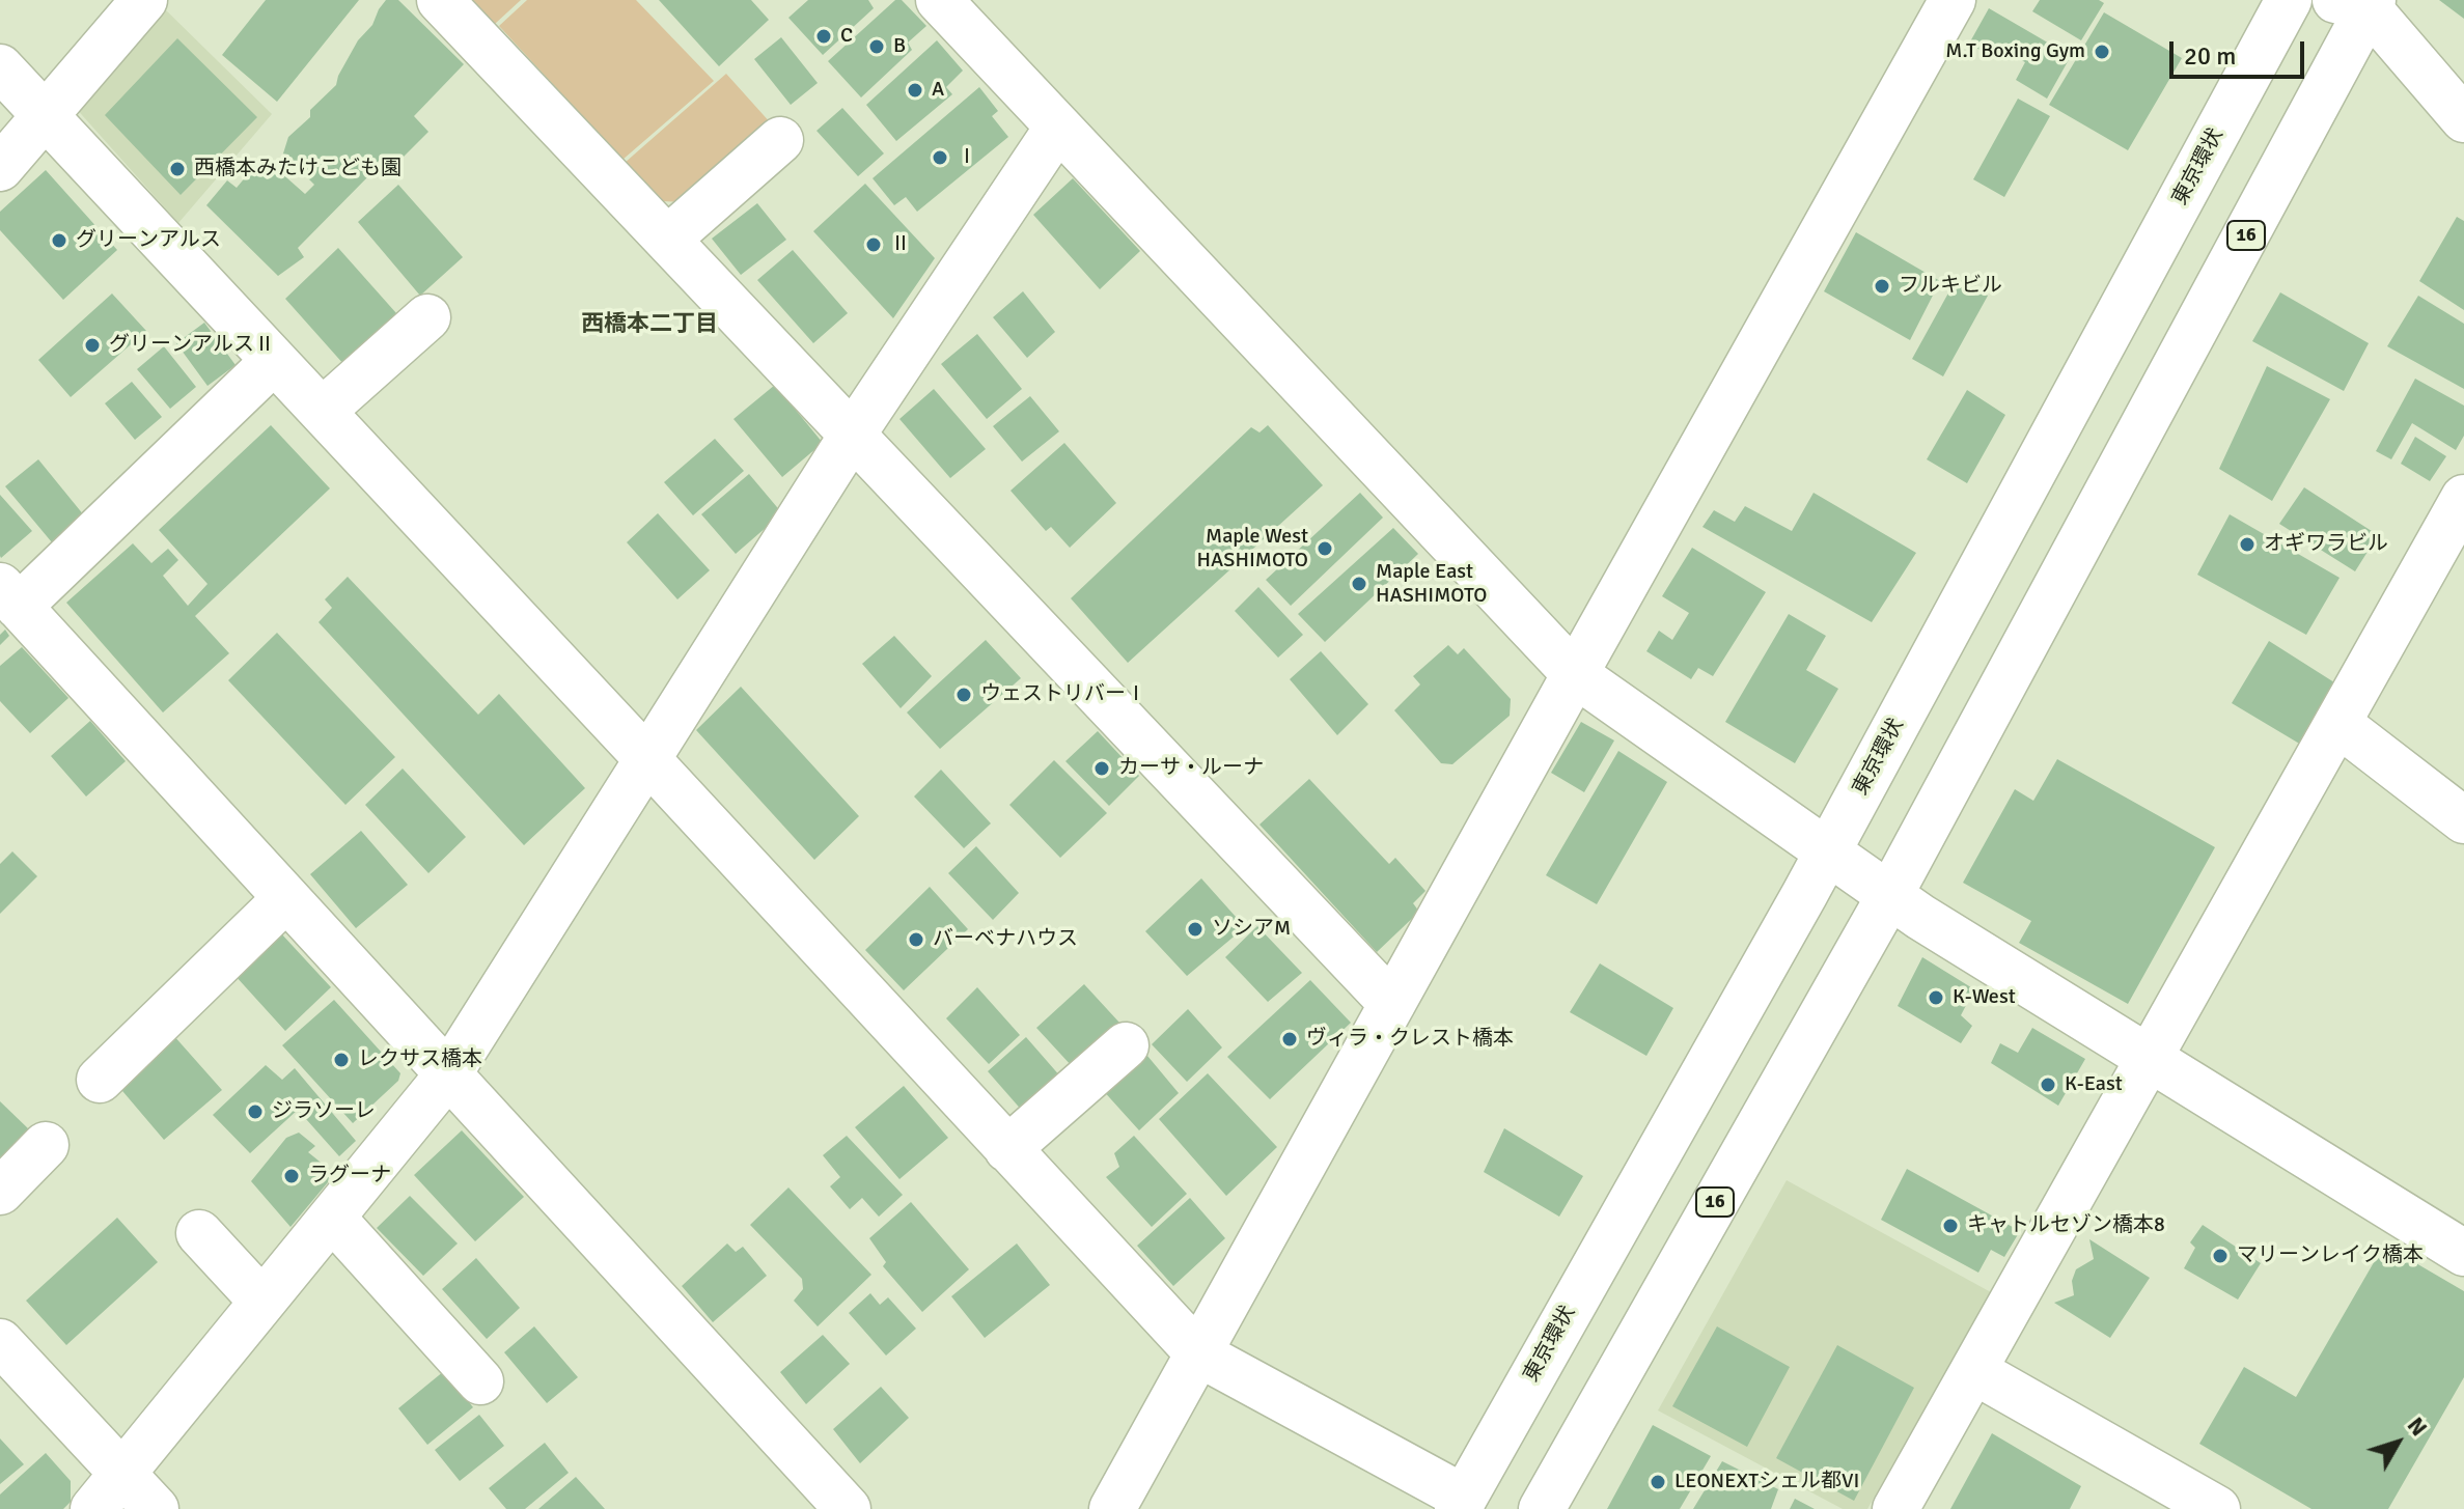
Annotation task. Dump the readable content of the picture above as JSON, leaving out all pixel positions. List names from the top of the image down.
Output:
{
  "streets": {
    "main road": ["東京環状", "16"]
  },
  "districts": ["西橋本二丁目"],
  "places": [
    "C",
    "B",
    "M.T Boxing Gym",
    "A",
    "Ⅰ",
    "西橋本みたけこども園",
    "グリーンアルス",
    "Ⅱ",
    "フルキビル",
    "グリーンアルスⅡ",
    "オギワラビル",
    "Maple West HASHIMOTO",
    "Maple East HASHIMOTO",
    "ウェストリバーⅠ",
    "カーサ・ルーナ",
    "ソシアM",
    "バーベナハウス",
    "K-West",
    "ヴィラ・クレスト橋本",
    "レクサス橋本",
    "K-East",
    "ジラソーレ",
    "ラグーナ",
    "キャトルセゾン橋本8",
    "マリーンレイク橋本",
    "LEONEXTシェル都VI"
  ],
  "scale_bar": "20 m",
  "north": "top right"
}
